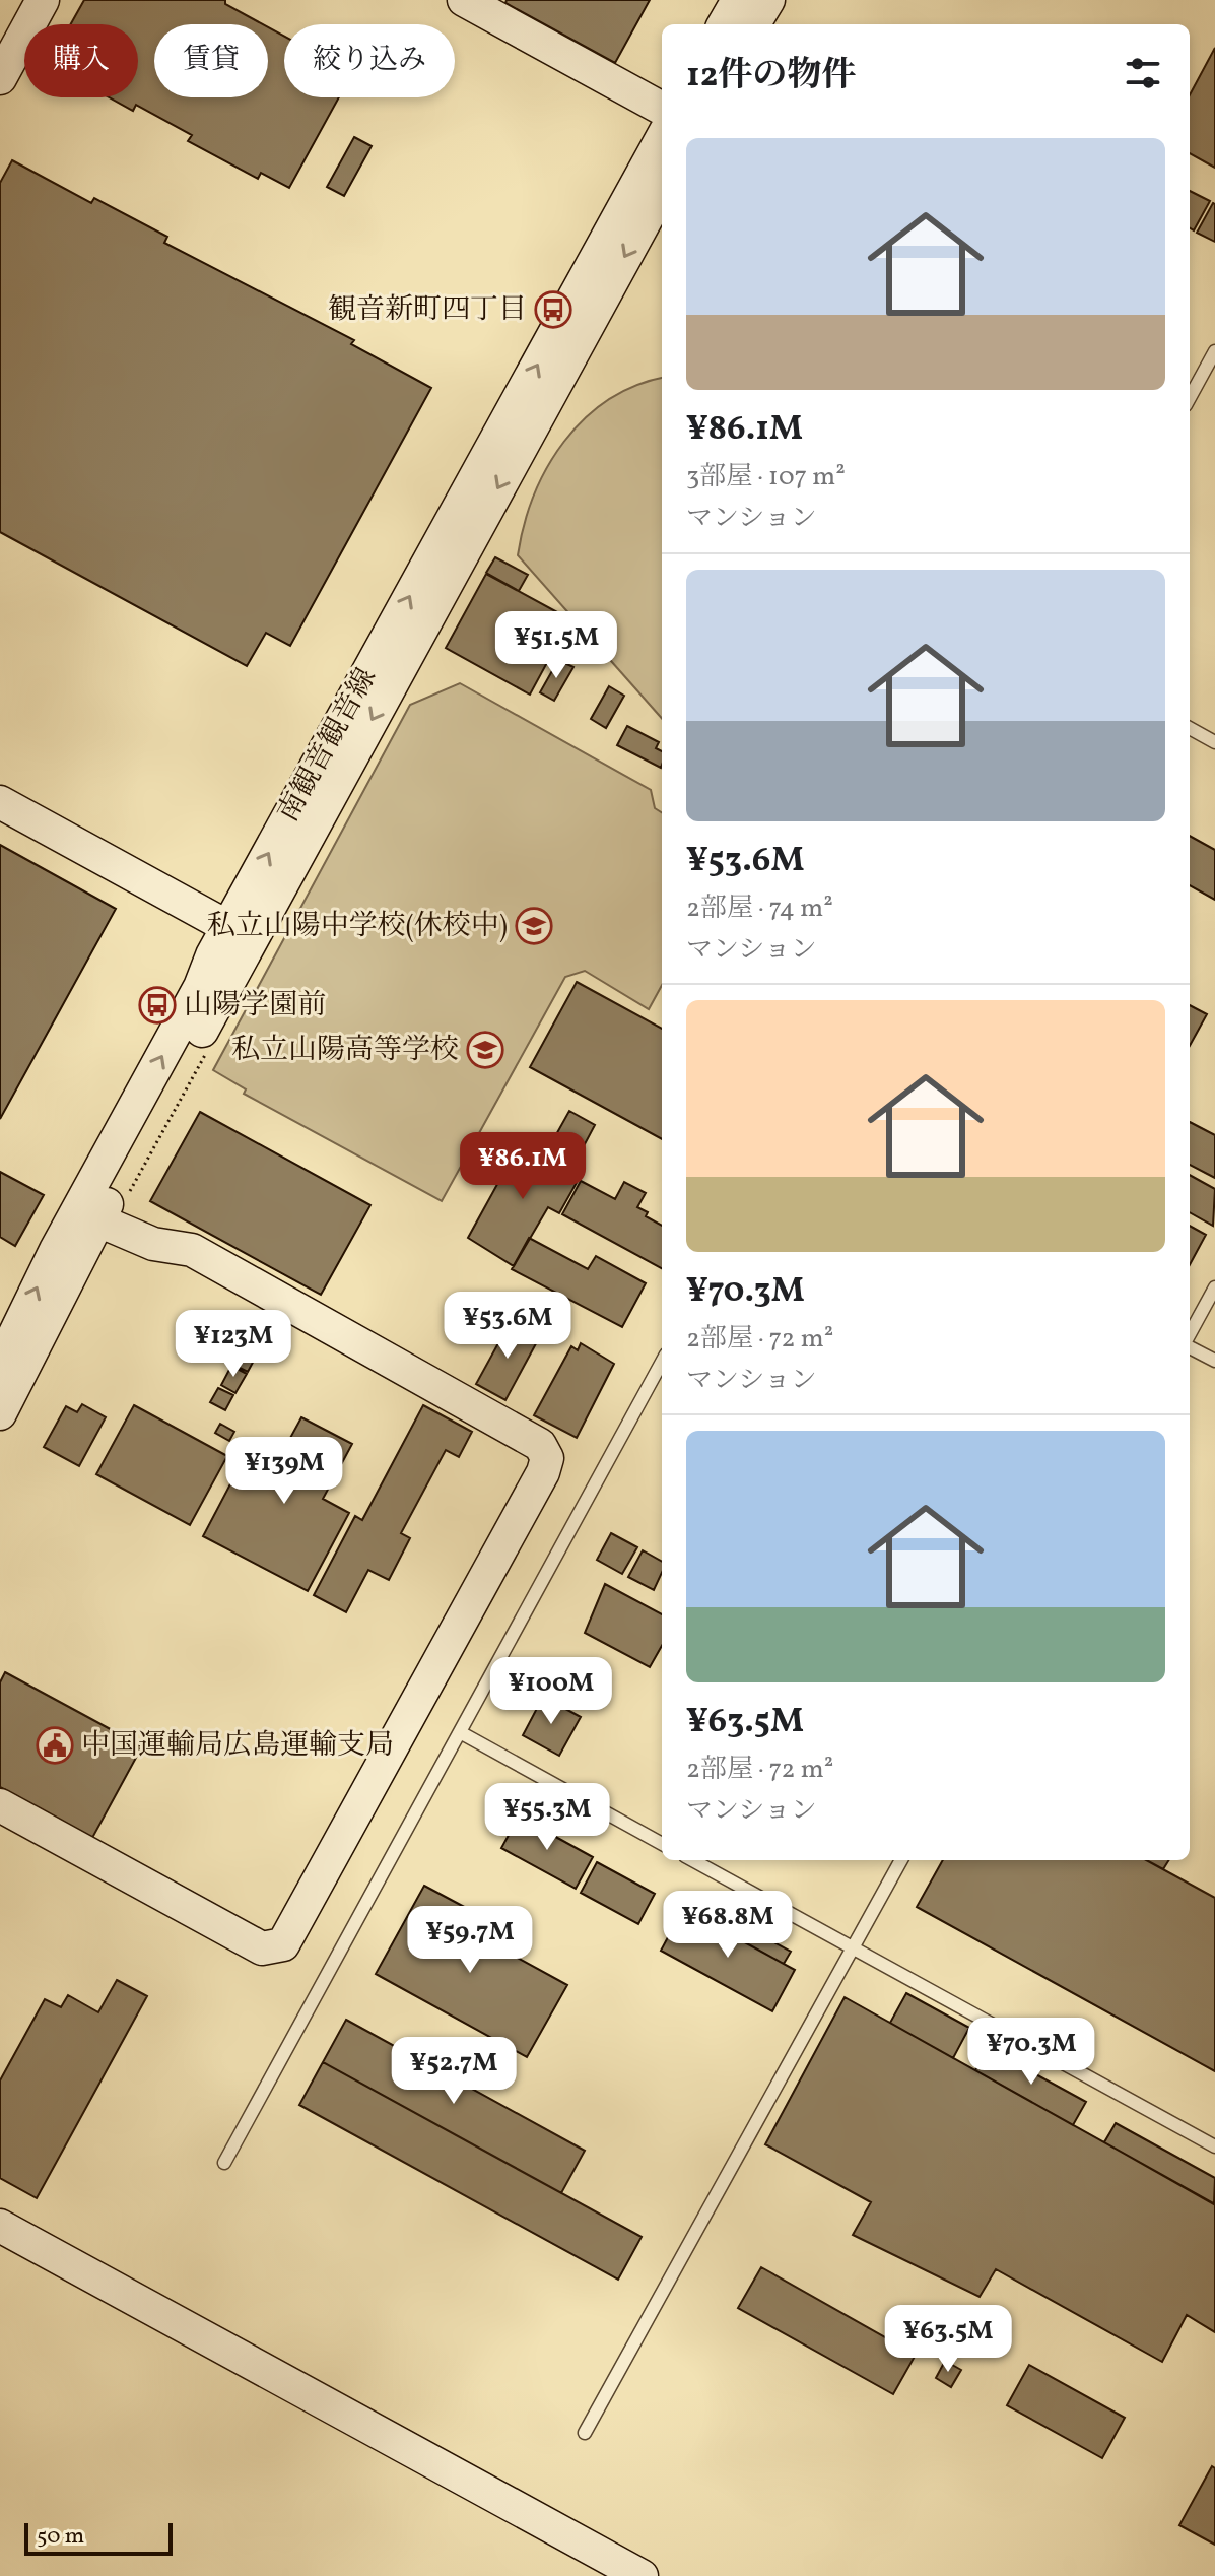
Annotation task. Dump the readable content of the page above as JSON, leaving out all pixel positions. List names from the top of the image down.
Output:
{
  "streets": {
    "street": ["南観音観音線"]
  },
  "places": {
    "bus stop": ["観音新町四丁目", "山陽学園前"],
    "school or university": ["私立山陽中学校(休校中)", "私立山陽高等学校"],
    "public building": ["中国運輸局広島運輸支局"]
  },
  "scale_bar": "50 m",
  "page": {
    "chip": ["購入", "賃貸", "絞り込み"],
    "heading": "12件の物件",
    "list": [
      {
        "name": "¥86.1M",
        "note": "3部屋 · 107 m² · マンション"
      },
      {
        "name": "¥53.6M",
        "note": "2部屋 · 74 m² · マンション"
      },
      {
        "name": "¥70.3M",
        "note": "2部屋 · 72 m² · マンション"
      },
      {
        "name": "¥63.5M",
        "note": "2部屋 · 72 m² · マンション"
      }
    ],
    "price": [
      "¥51.5M",
      "¥86.1M",
      "¥53.6M",
      "¥123M",
      "¥139M",
      "¥100M",
      "¥55.3M",
      "¥68.8M",
      "¥59.7M",
      "¥70.3M",
      "¥52.7M",
      "¥63.5M"
    ],
    "scale": "50 m"
  }
}
